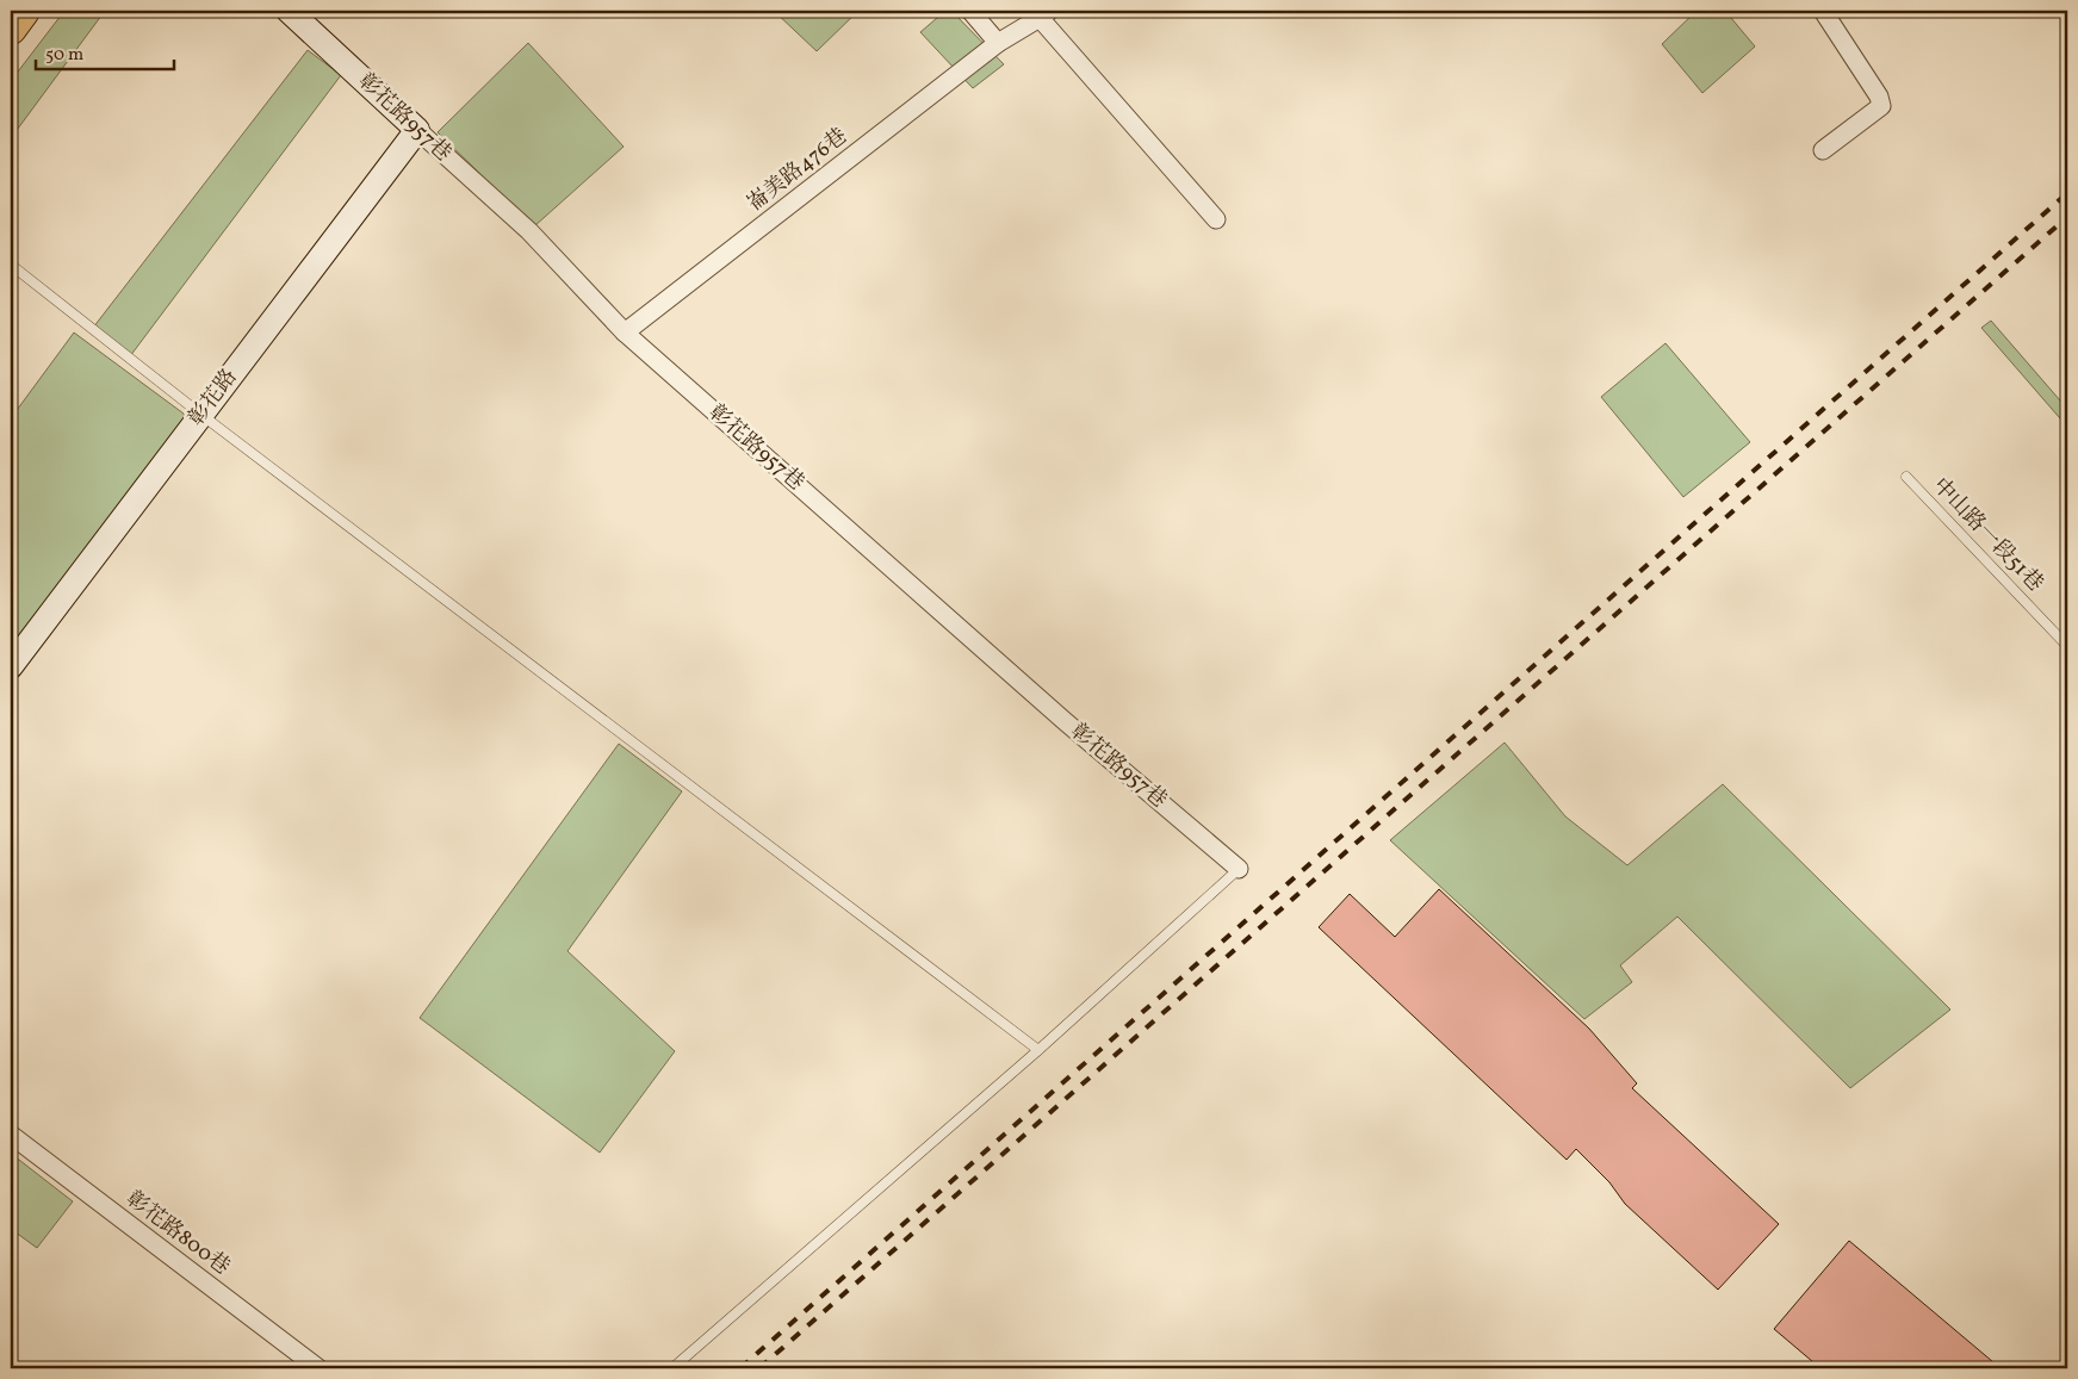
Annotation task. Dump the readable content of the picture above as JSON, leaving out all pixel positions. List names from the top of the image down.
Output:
{
  "streets": {
    "street": [
      "彰花路957巷",
      "崙美路476巷",
      "彰花路",
      "彰花路800巷"
    ],
    "lane": ["中山路一段51巷"]
  },
  "crossings": [
    ["彰花路957巷", "崙美路476巷"],
    ["彰花路957巷", "彰花路"]
  ],
  "scale_bar": "50 m"
}
